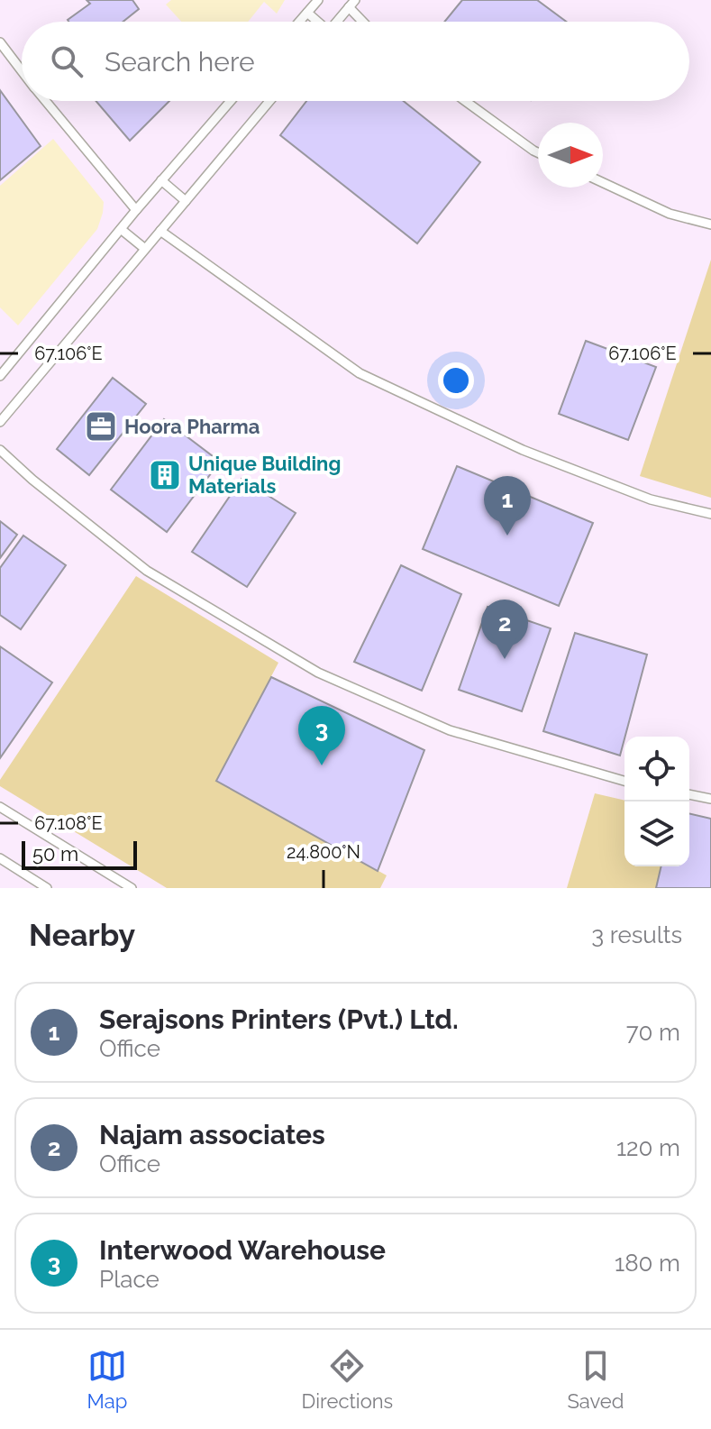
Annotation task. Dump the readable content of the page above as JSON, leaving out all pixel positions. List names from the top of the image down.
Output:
{
  "places": {
    "office": ["Hoora Pharma"],
    "building": ["Unique Building Materials"]
  },
  "scale_bar": "50 m",
  "north": "right",
  "page": {
    "search": "Search here",
    "pins": ["1", "2", "3"],
    "scale": "50 m",
    "heading": ["Nearby", "3 results"],
    "list": [
      {
        "mark": "1",
        "name": "Serajsons Printers (Pvt.) Ltd.",
        "note": "Office",
        "value": "70 m"
      },
      {
        "mark": "2",
        "name": "Najam associates",
        "note": "Office",
        "value": "120 m"
      },
      {
        "mark": "3",
        "name": "Interwood Warehouse",
        "note": "Place",
        "value": "180 m"
      }
    ],
    "nav": ["Map", "Directions", "Saved"]
  },
  "coordinates": ["67.106°E", "67.108°E", "24.800°N"]
}
